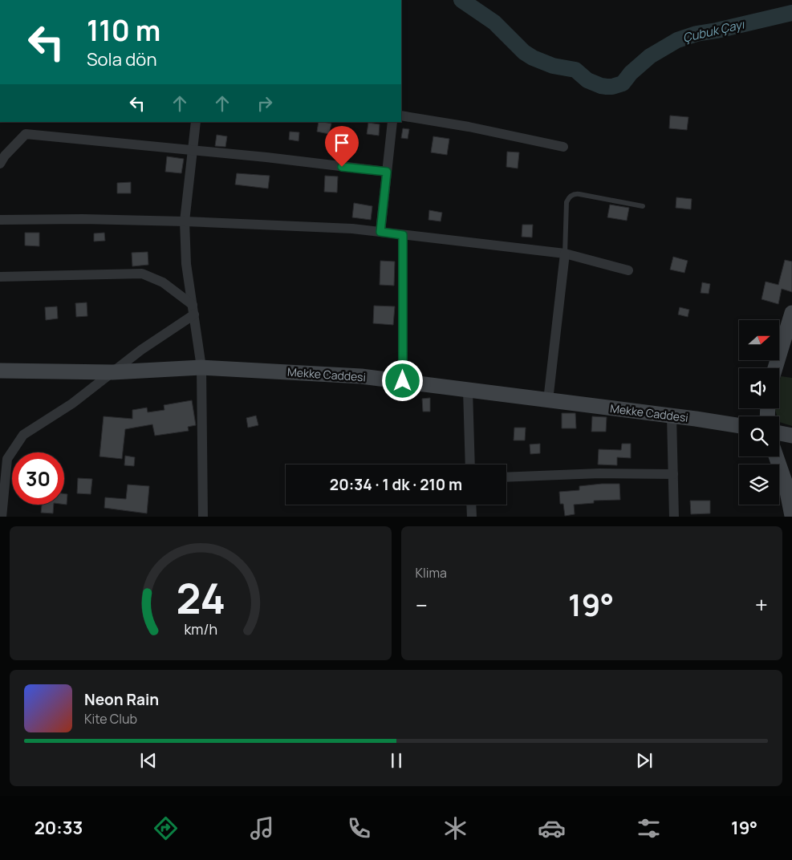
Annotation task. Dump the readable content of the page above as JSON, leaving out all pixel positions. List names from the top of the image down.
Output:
{
  "streets": {
    "street": ["Mekke Caddesi"]
  },
  "water": ["Çubuk Çayı"],
  "north": "right",
  "page": {
    "turn": ["110 m", "Sola dön"],
    "limit": "30",
    "trip": "20:34 · 1 dk · 210 m",
    "tile": "Klima",
    "heat": ["−", "19°", "+"],
    "song": ["Neon Rain", "Kite Club"],
    "tabs": ["20:33", "19°"],
    "gauge": ["24", "km/h"]
  }
}
